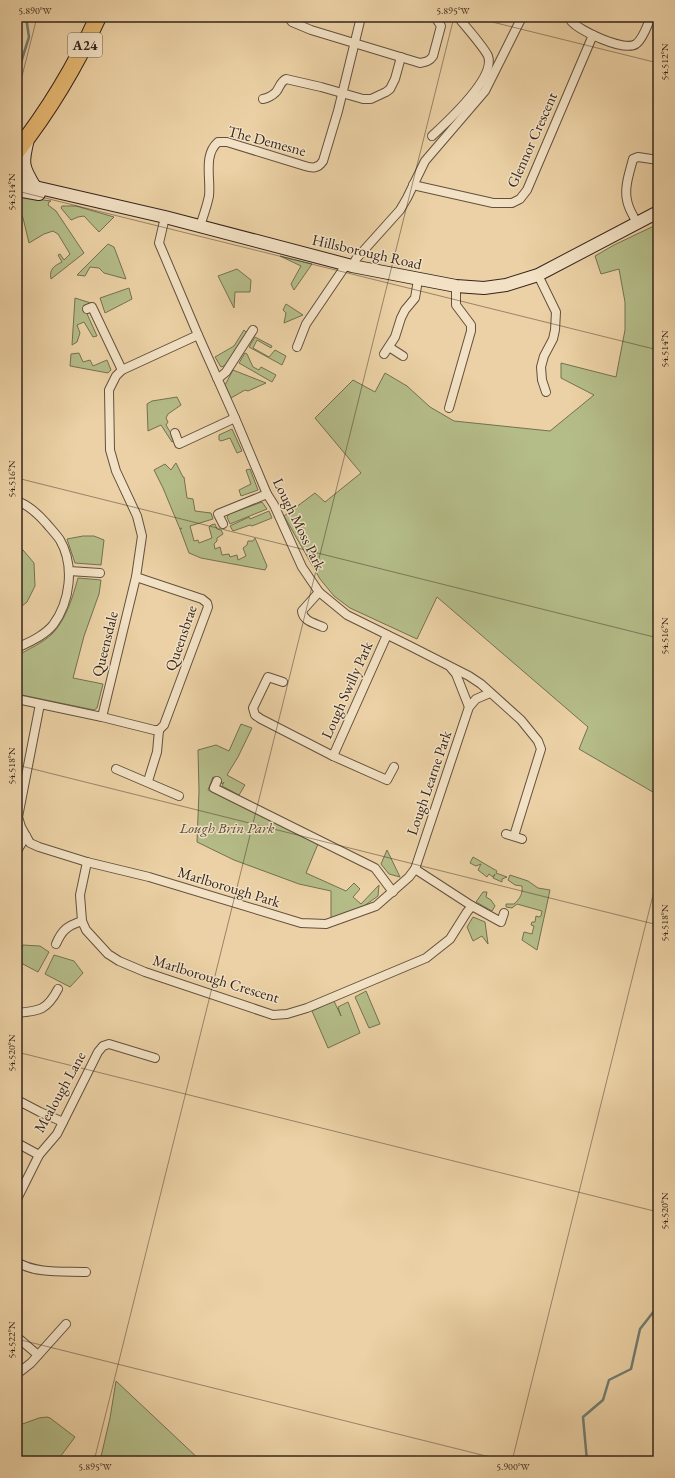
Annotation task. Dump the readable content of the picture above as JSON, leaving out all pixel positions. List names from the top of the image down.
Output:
{
  "streets": {
    "highway": ["A24"],
    "main road": ["Hillsborough Road"],
    "street": [
      "Glennor Crescent",
      "The Demesne",
      "Lough Moss Park",
      "Queensbrae",
      "Queensdale",
      "Lough Swilly Park",
      "Lough Learne Park",
      "Marlborough Park",
      "Marlborough Crescent",
      "Mealough Lane"
    ]
  },
  "crossings": [
    ["The Demesne", "Hillsborough Road"],
    ["Hillsborough Road", "Lough Moss Park"],
    ["Lough Moss Park", "Lough Swilly Park"],
    ["Queensbrae", "Queensdale"],
    ["Lough Learne Park", "Marlborough Park"],
    ["Marlborough Park", "Marlborough Crescent"]
  ],
  "parks": ["Lough Brin Park"],
  "coordinates": [
    "5.890°W",
    "5.895°W",
    "54.512°N",
    "54.514°N",
    "54.516°N",
    "54.518°N",
    "54.520°N",
    "54.522°N",
    "5.900°W"
  ]
}
